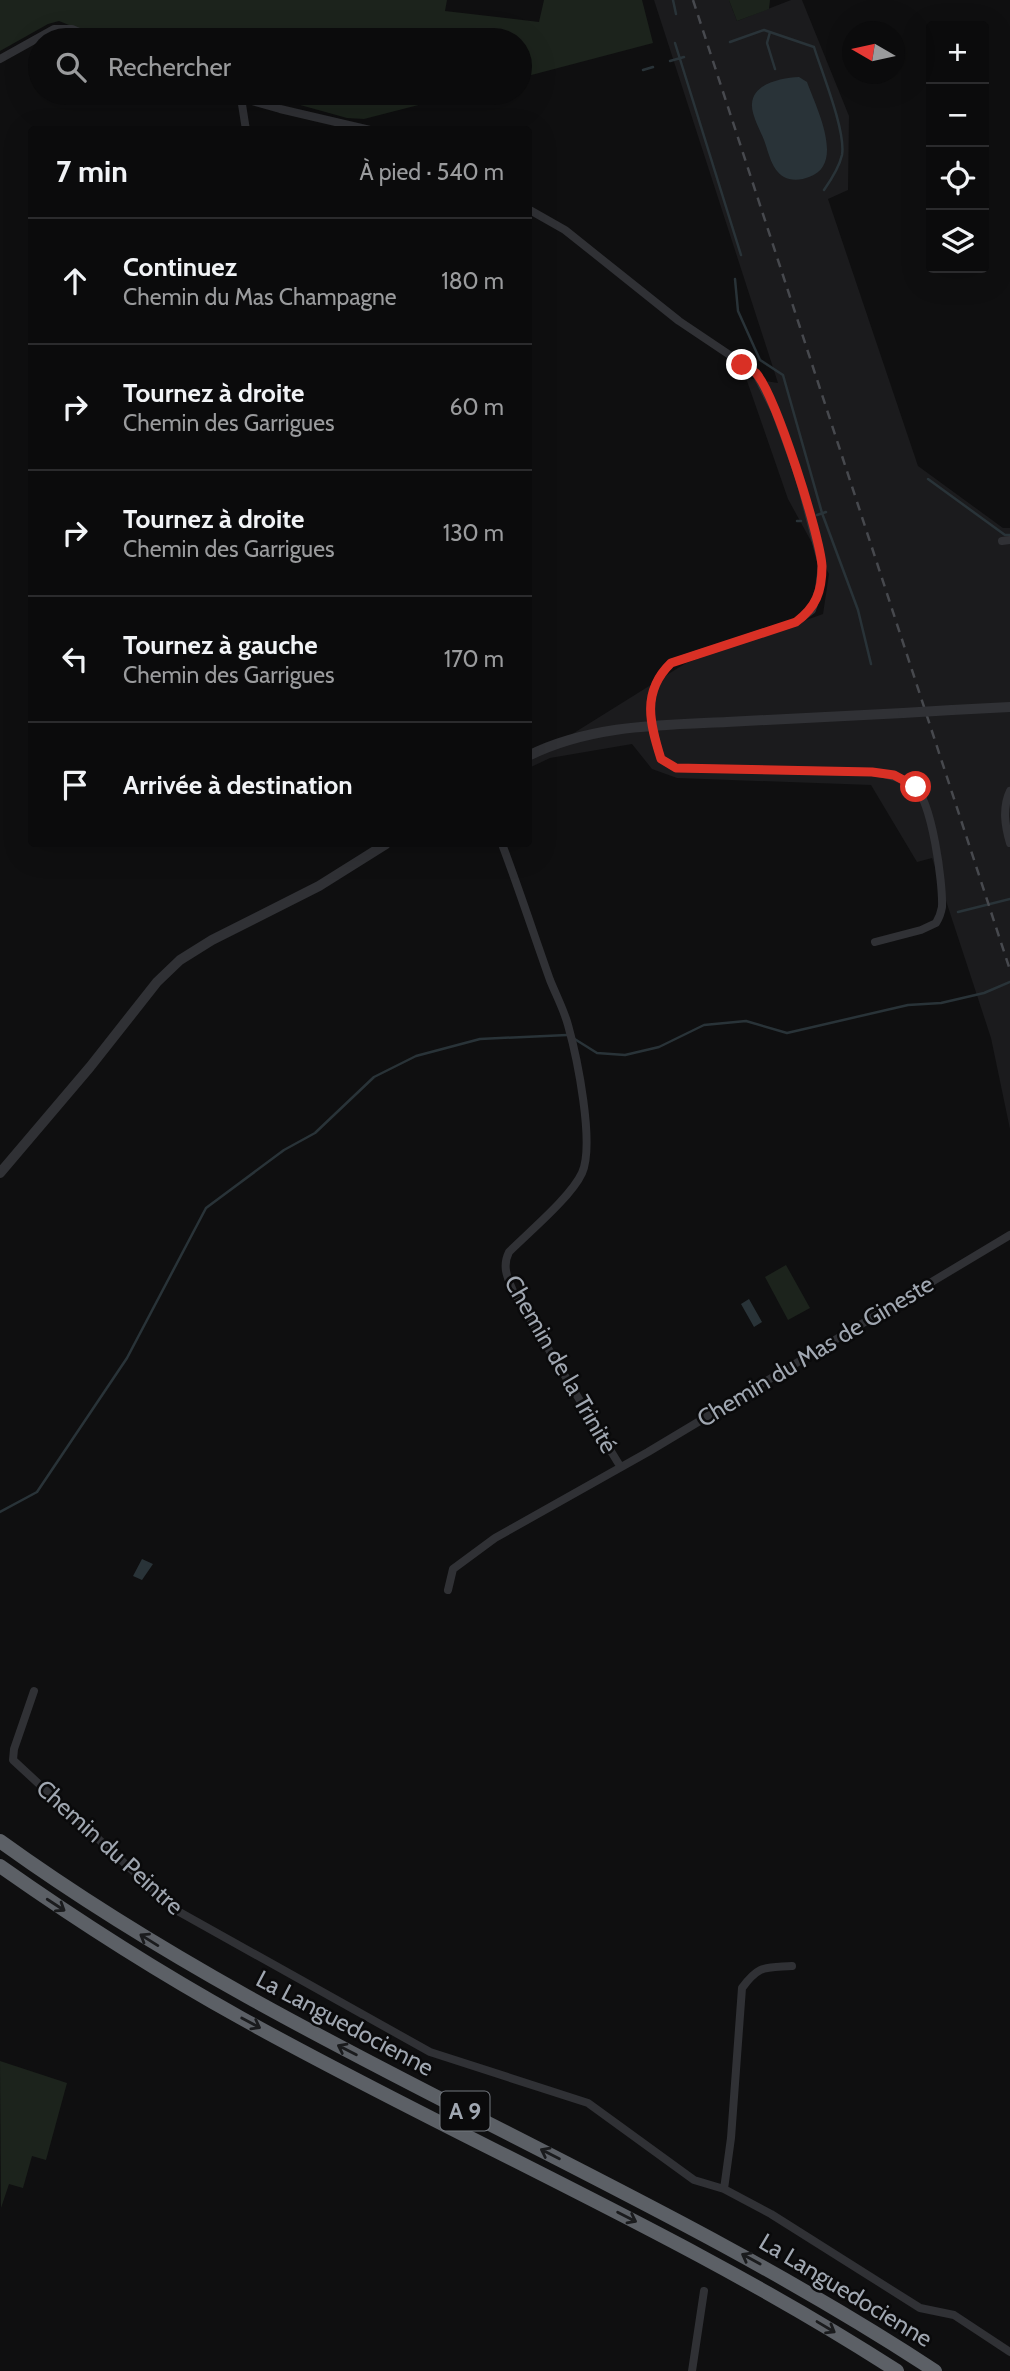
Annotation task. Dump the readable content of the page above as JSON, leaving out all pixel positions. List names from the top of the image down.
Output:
{
  "streets": {
    "highway": ["La Languedocienne", "A 9"],
    "street": ["Chemin du Mas de Gineste", "Chemin de la Trinité", "Chemin du Peintre"]
  },
  "crossings": [
    ["Chemin du Mas de Gineste", "Chemin de la Trinité"]
  ],
  "north": "left",
  "page": {
    "map_buttons": ["+", "−"],
    "search": "Rechercher",
    "heading": ["7 min", "À pied · 540 m"],
    "list": [
      ["Continuez", "Chemin du Mas Champagne", "180 m"],
      ["Tournez à droite", "Chemin des Garrigues", "60 m"],
      ["Tournez à droite", "Chemin des Garrigues", "130 m"],
      ["Tournez à gauche", "Chemin des Garrigues", "170 m"],
      "Arrivée à destination"
    ]
  }
}
